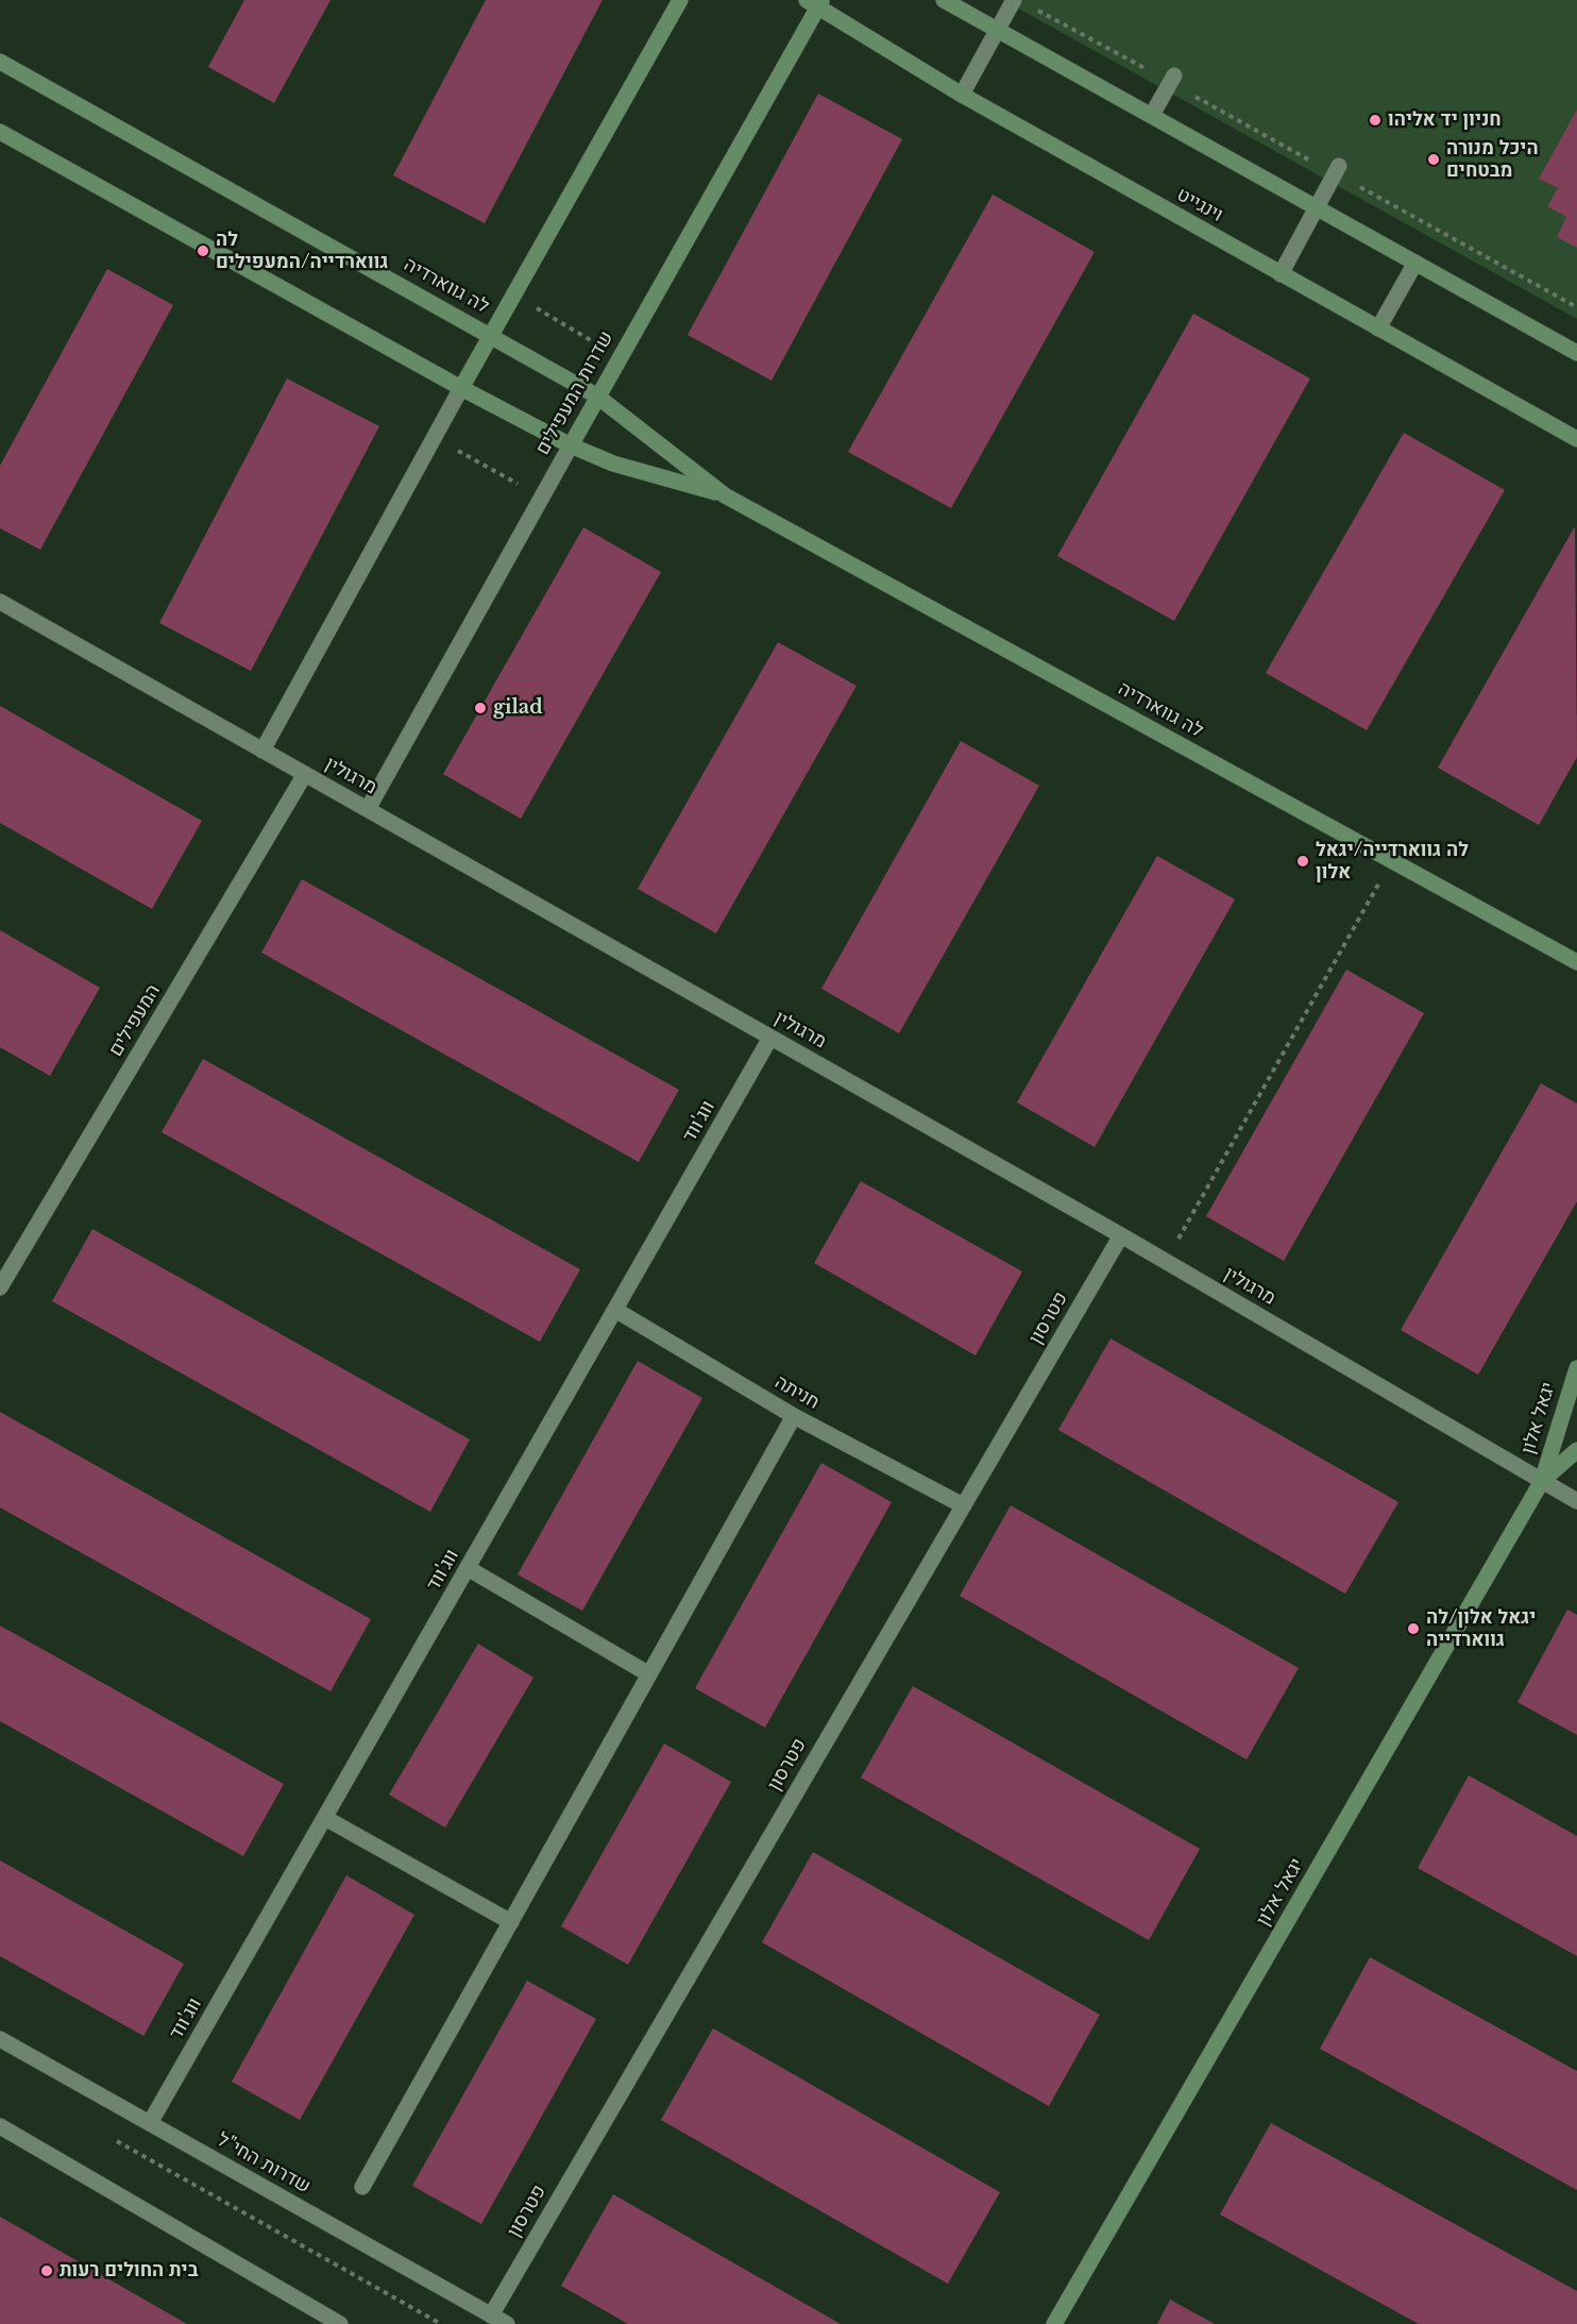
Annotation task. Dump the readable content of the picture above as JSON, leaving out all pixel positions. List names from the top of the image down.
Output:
{
  "streets": {
    "street": [
      "וינגייט",
      "לה גווארדיה",
      "שדרות המעפילים",
      "מרגולין",
      "המעפילים",
      "ווג'ווד",
      "פטרסון",
      "חניתה",
      "יגאל אלון",
      "שדרות החי\"ל"
    ]
  },
  "crossings": [
    ["וינגייט", "שדרות המעפילים"],
    ["לה גווארדיה", "שדרות המעפילים"],
    ["שדרות המעפילים", "מרגולין"],
    ["מרגולין", "המעפילים"],
    ["מרגולין", "ווג'ווד"],
    ["מרגולין", "פטרסון"],
    ["מרגולין", "יגאל אלון"],
    ["ווג'ווד", "חניתה"],
    ["ווג'ווד", "שדרות החי\"ל"],
    ["פטרסון", "חניתה"],
    ["פטרסון", "שדרות החי\"ל"]
  ],
  "places": [
    "חניון יד אליהו",
    "היכל מנורה מבטחים",
    "לה גווארדייה/המעפילים",
    "gilad",
    "לה גווארדייה/יגאל אלון",
    "יגאל אלון/לה גווארדייה",
    "בית החולים רעות"
  ]
}
